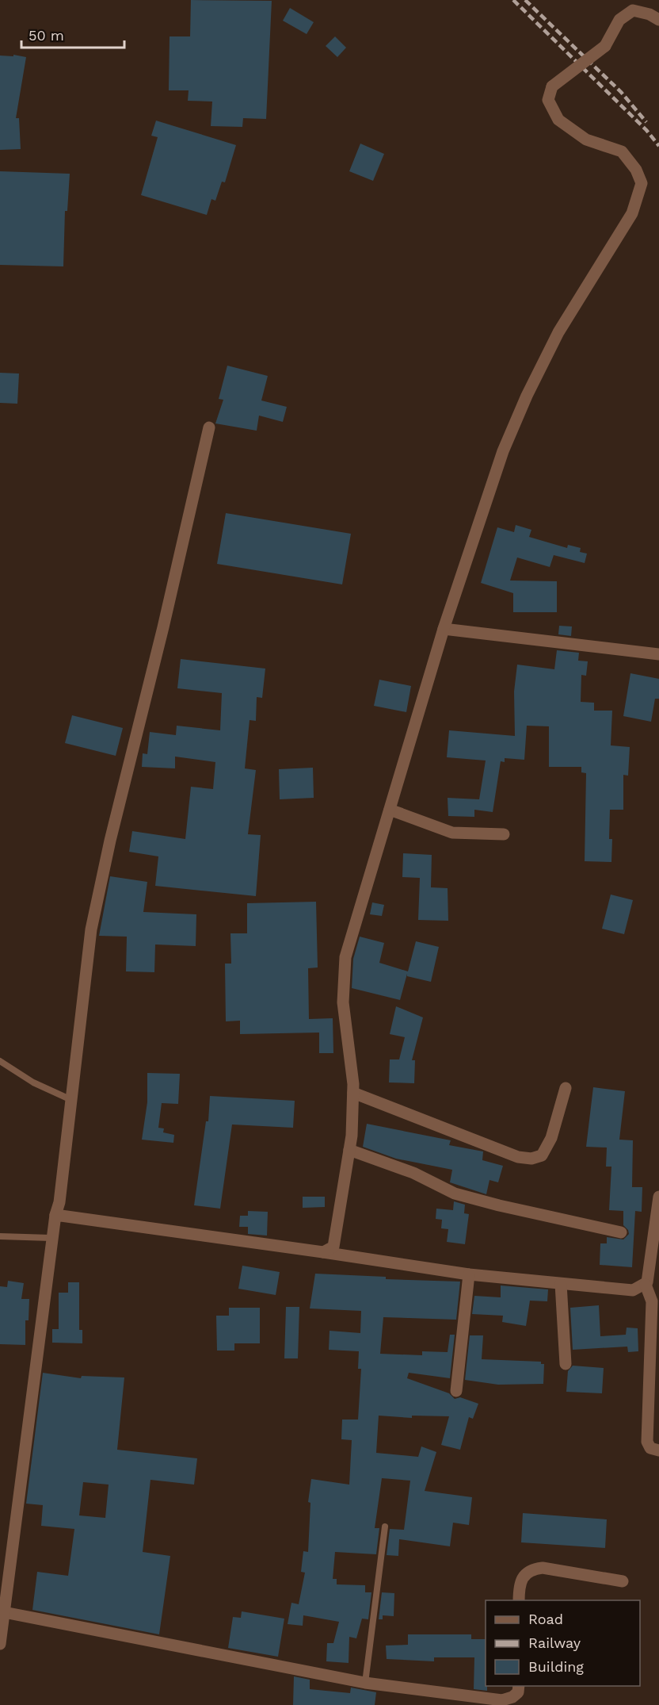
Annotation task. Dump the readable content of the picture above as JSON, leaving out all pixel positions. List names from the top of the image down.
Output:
{
  "legend": ["Road", "Railway", "Building"],
  "scale_bar": "50 m"
}
